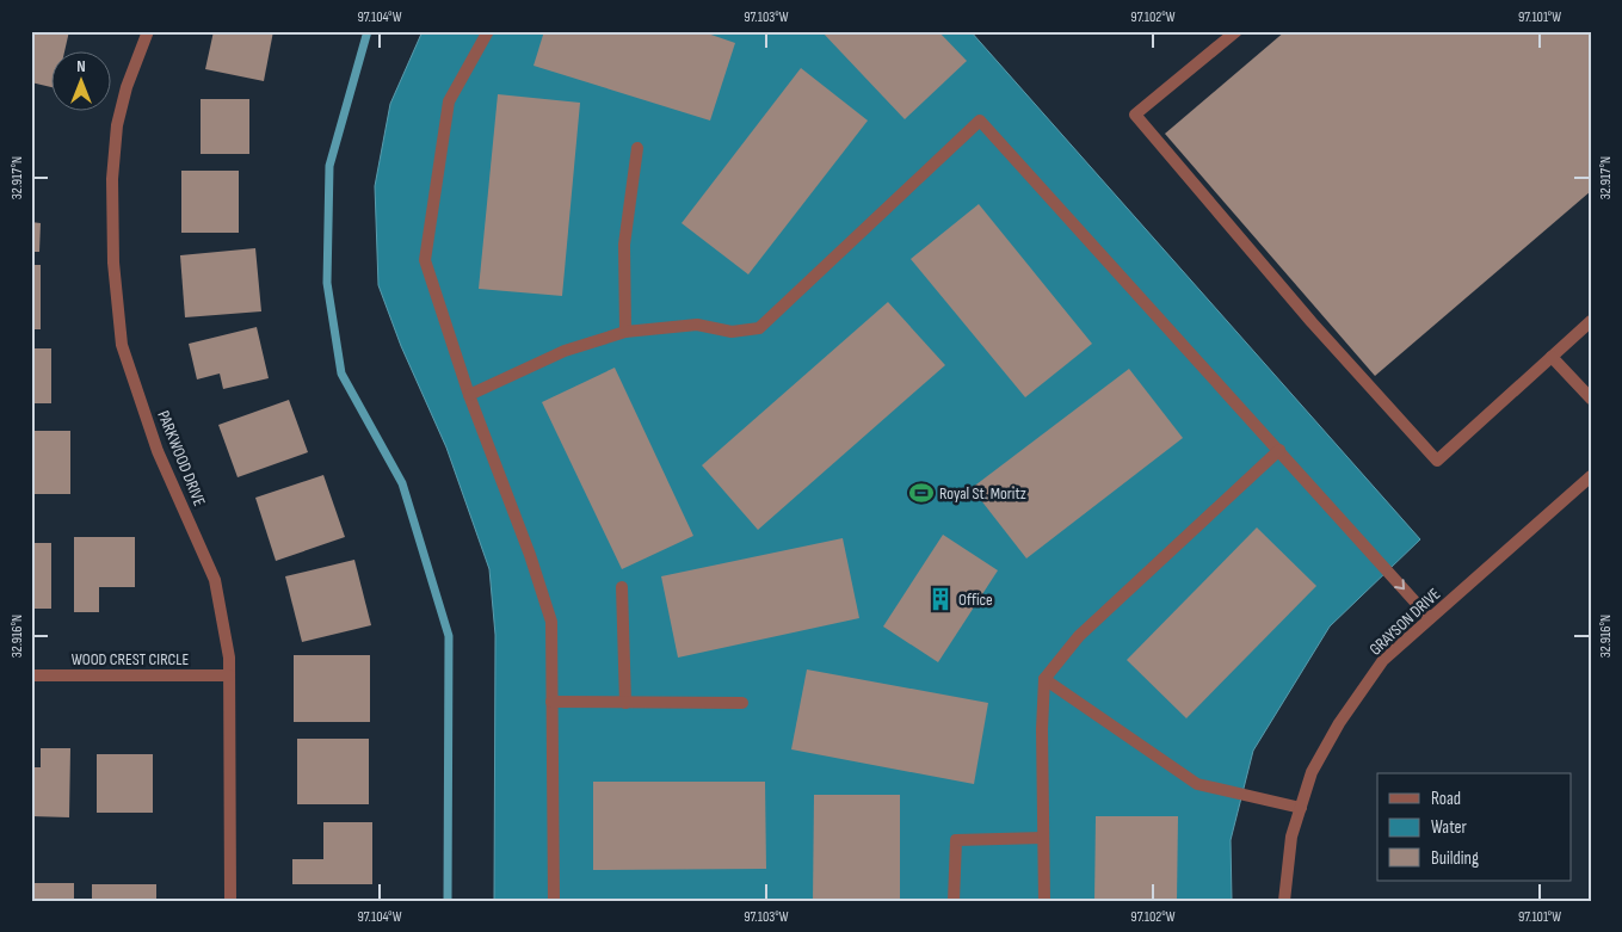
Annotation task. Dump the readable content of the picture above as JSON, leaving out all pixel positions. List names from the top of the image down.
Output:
{
  "streets": {
    "street": ["PARKWOOD DRIVE", "GRAYSON DRIVE", "WOOD CREST CIRCLE"]
  },
  "crossings": [
    ["PARKWOOD DRIVE", "WOOD CREST CIRCLE"]
  ],
  "places": {
    "sports": ["Royal St. Moritz"],
    "building": ["Office"]
  },
  "legend": ["Road", "Water", "Building"],
  "north": "top",
  "coordinates": [
    "97.104°W",
    "97.103°W",
    "97.102°W",
    "97.101°W",
    "32.917°N",
    "32.916°N"
  ]
}
